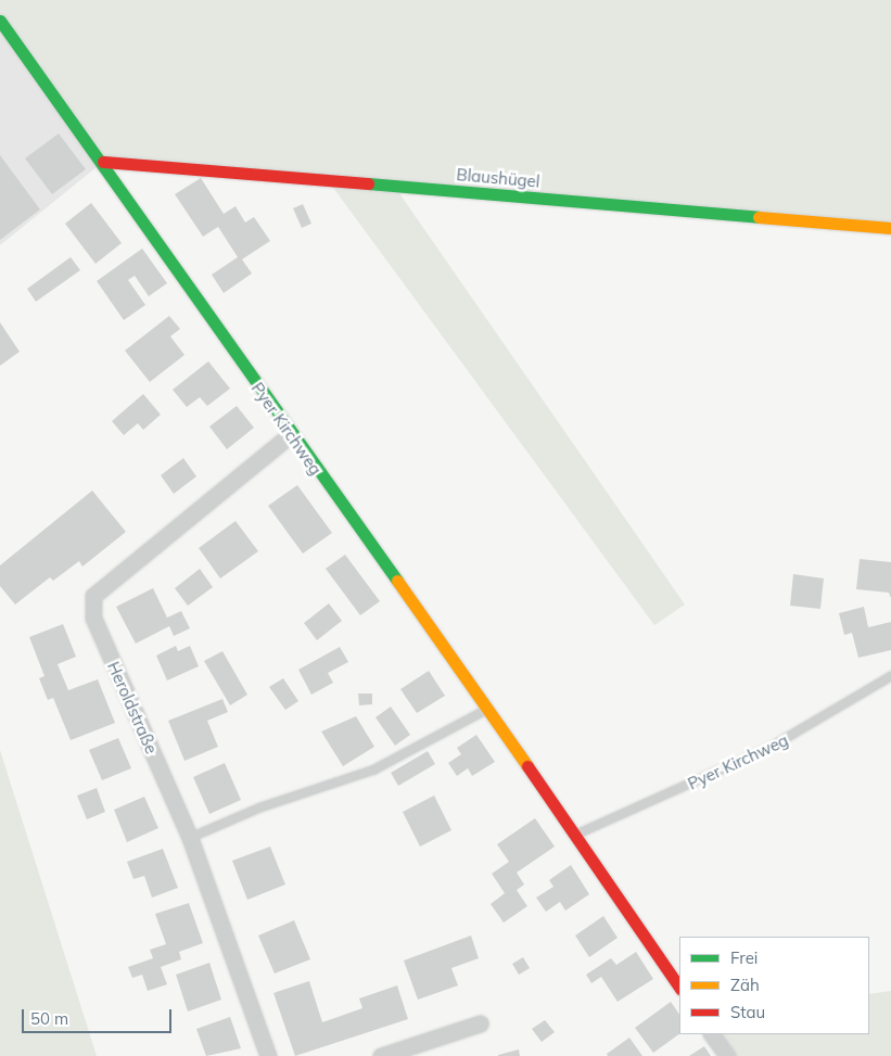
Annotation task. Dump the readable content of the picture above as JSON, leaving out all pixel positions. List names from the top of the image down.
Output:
{
  "streets": {
    "street": ["Blaushügel", "Pyer Kirchweg", "Heroldstraße"]
  },
  "crossings": [
    ["Blaushügel", "Pyer Kirchweg"],
    ["Pyer Kirchweg", "Heroldstraße"]
  ],
  "legend": ["Frei", "Zäh", "Stau"],
  "scale_bar": "50 m"
}
